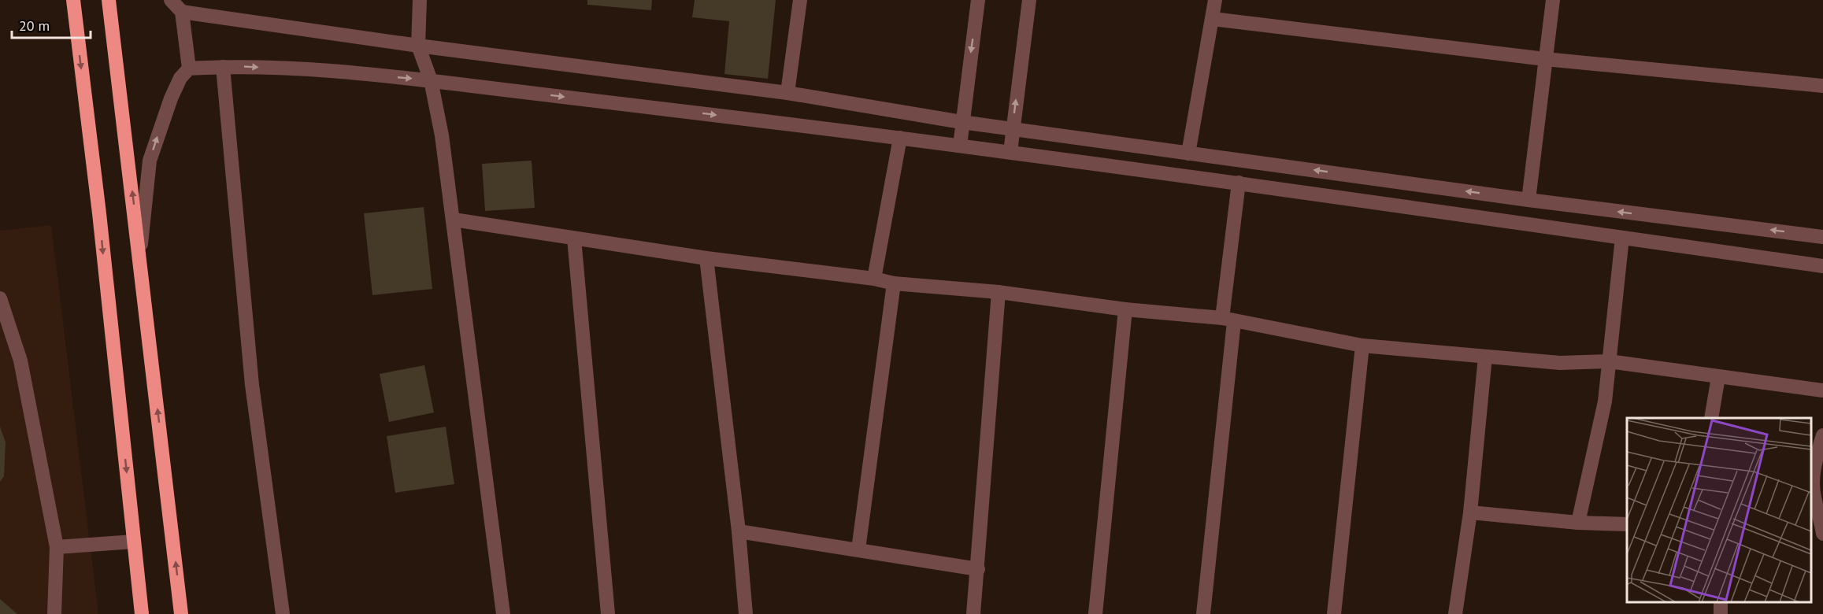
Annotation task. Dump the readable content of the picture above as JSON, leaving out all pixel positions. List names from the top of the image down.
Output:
{
  "scale_bar": "20 m"
}
